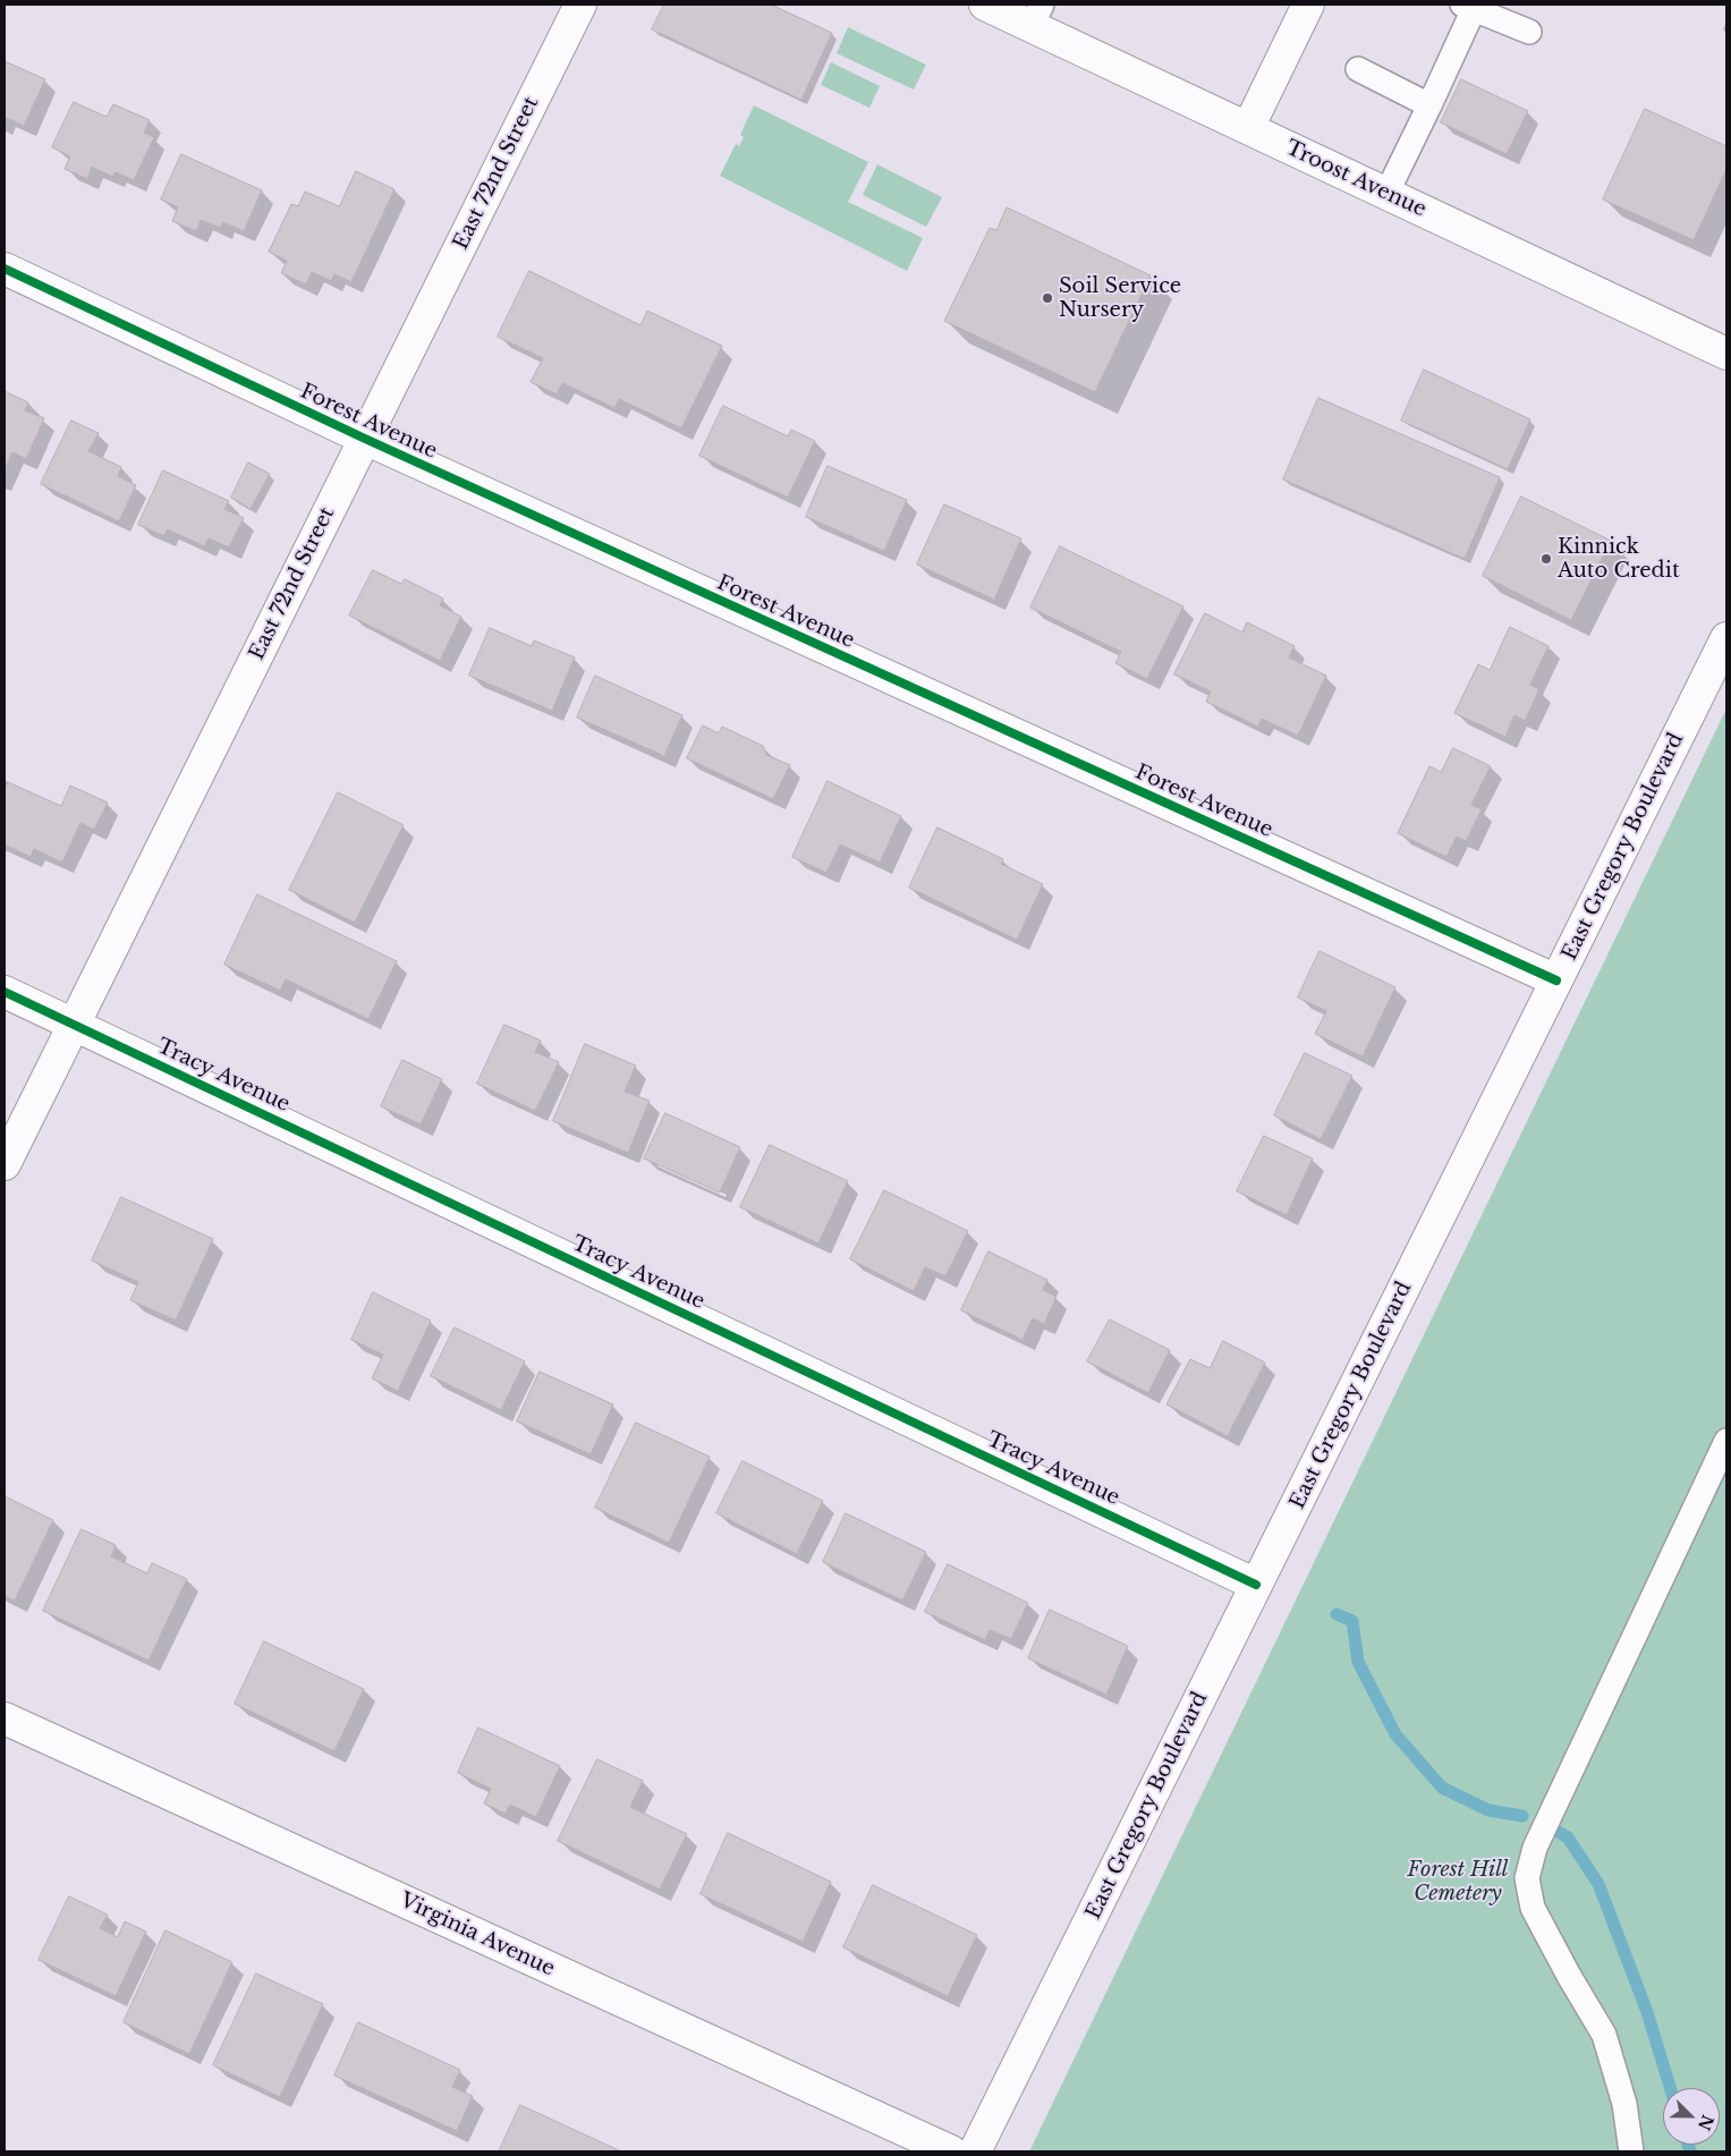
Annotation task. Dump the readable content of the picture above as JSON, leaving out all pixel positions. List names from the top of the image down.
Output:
{
  "streets": {
    "street": [
      "East 72nd Street",
      "Troost Avenue",
      "Forest Avenue",
      "East Gregory Boulevard",
      "Tracy Avenue",
      "Virginia Avenue"
    ]
  },
  "crossings": [
    ["East 72nd Street", "Forest Avenue"],
    ["East 72nd Street", "Tracy Avenue"],
    ["Forest Avenue", "East Gregory Boulevard"],
    ["East Gregory Boulevard", "Tracy Avenue"]
  ],
  "parks": ["Forest Hill Cemetery"],
  "places": ["Soil Service Nursery", "Kinnick Auto Credit"],
  "north": "bottom right"
}
